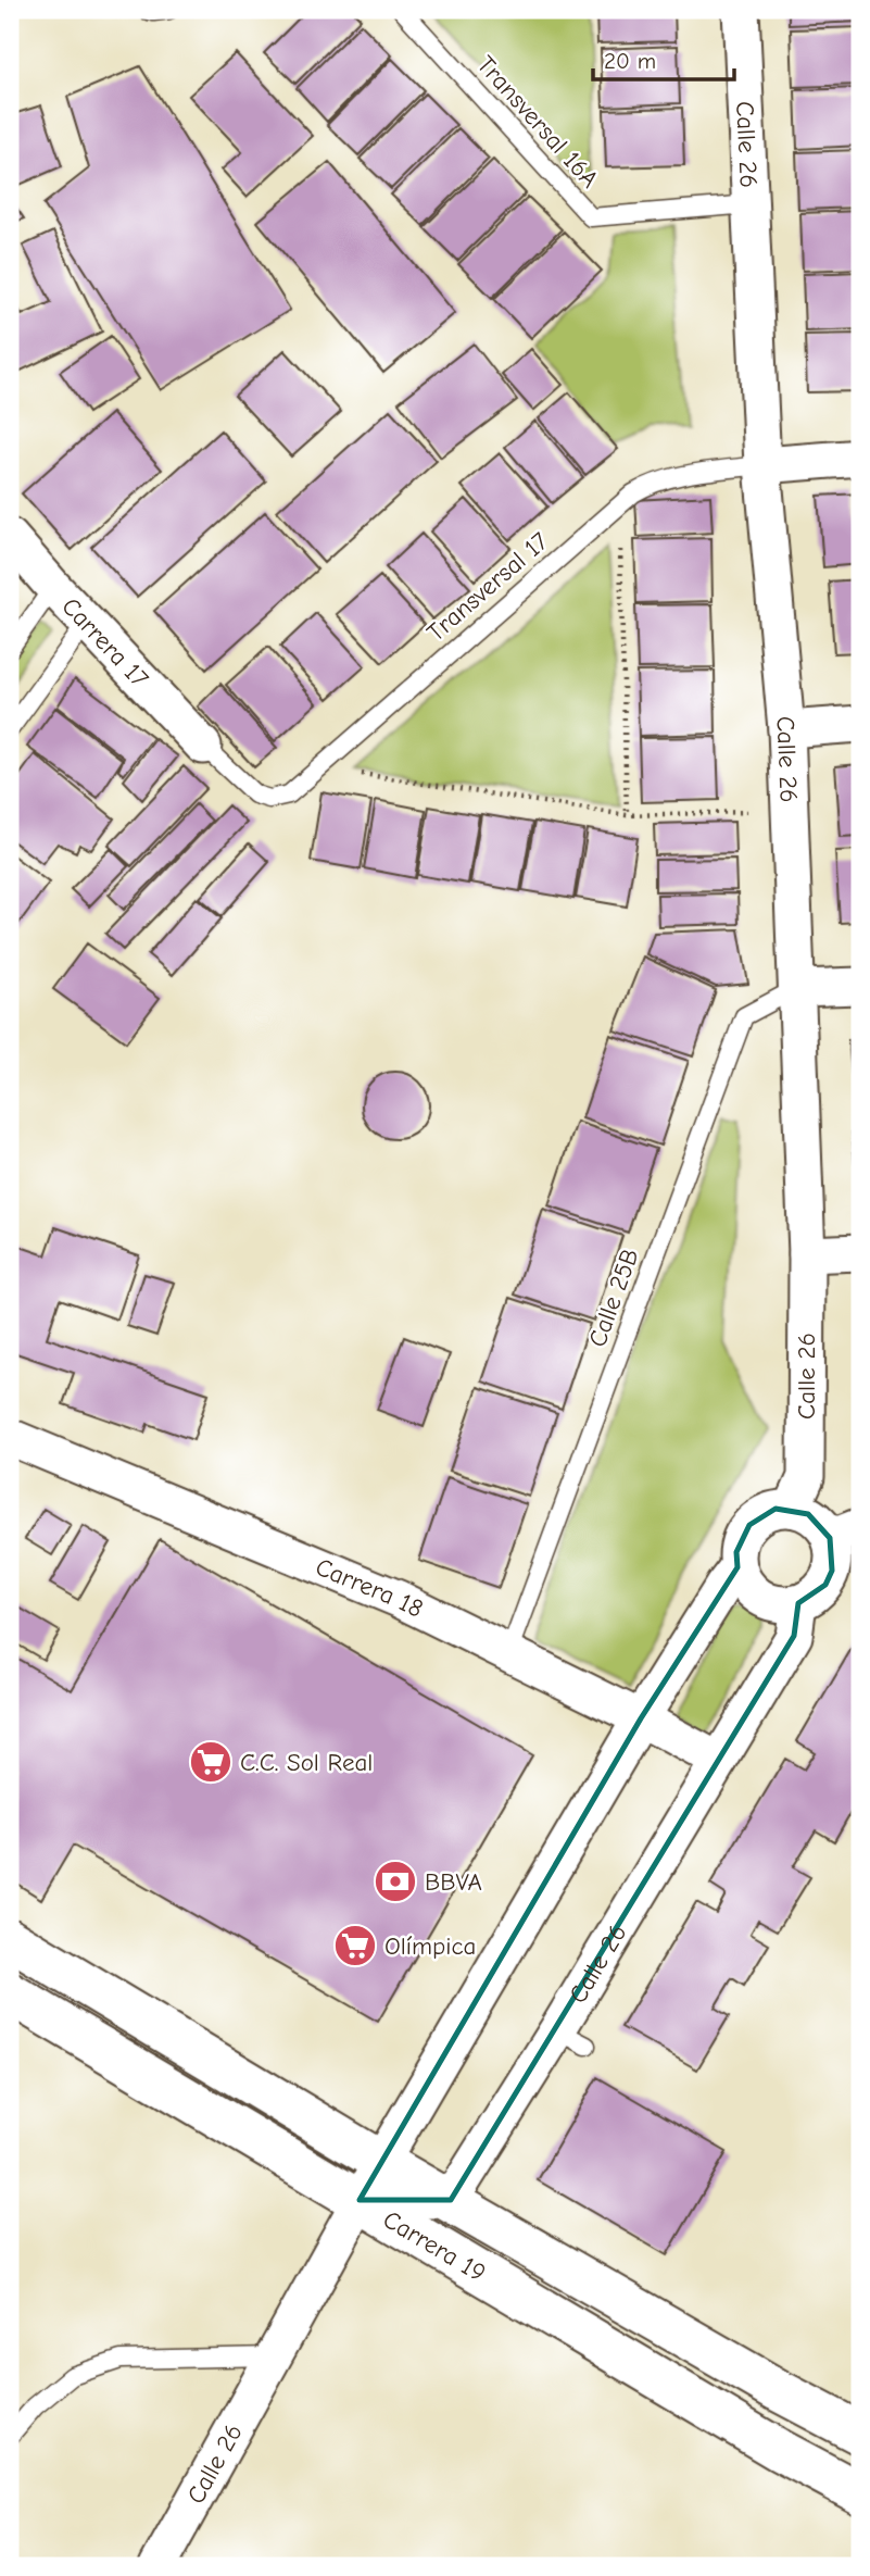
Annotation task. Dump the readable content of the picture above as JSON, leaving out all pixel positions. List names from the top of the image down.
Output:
{
  "streets": {
    "street": [
      "Calle 26",
      "Carrera 17",
      "Carrera 18",
      "Carrera 19"
    ],
    "lane": ["Transversal 16A", "Transversal 17", "Calle 25B"]
  },
  "crossings": [
    ["Transversal 16A", "Calle 26"],
    ["Calle 26", "Transversal 17"],
    ["Calle 26", "Calle 25B"],
    ["Calle 26", "Carrera 18"],
    ["Calle 26", "Carrera 19"],
    ["Transversal 17", "Carrera 17"],
    ["Calle 25B", "Carrera 18"]
  ],
  "places": {
    "supermarket": ["C.C. Sol Real", "Olímpica"],
    "bank": ["BBVA"]
  },
  "scale_bar": "20 m"
}
